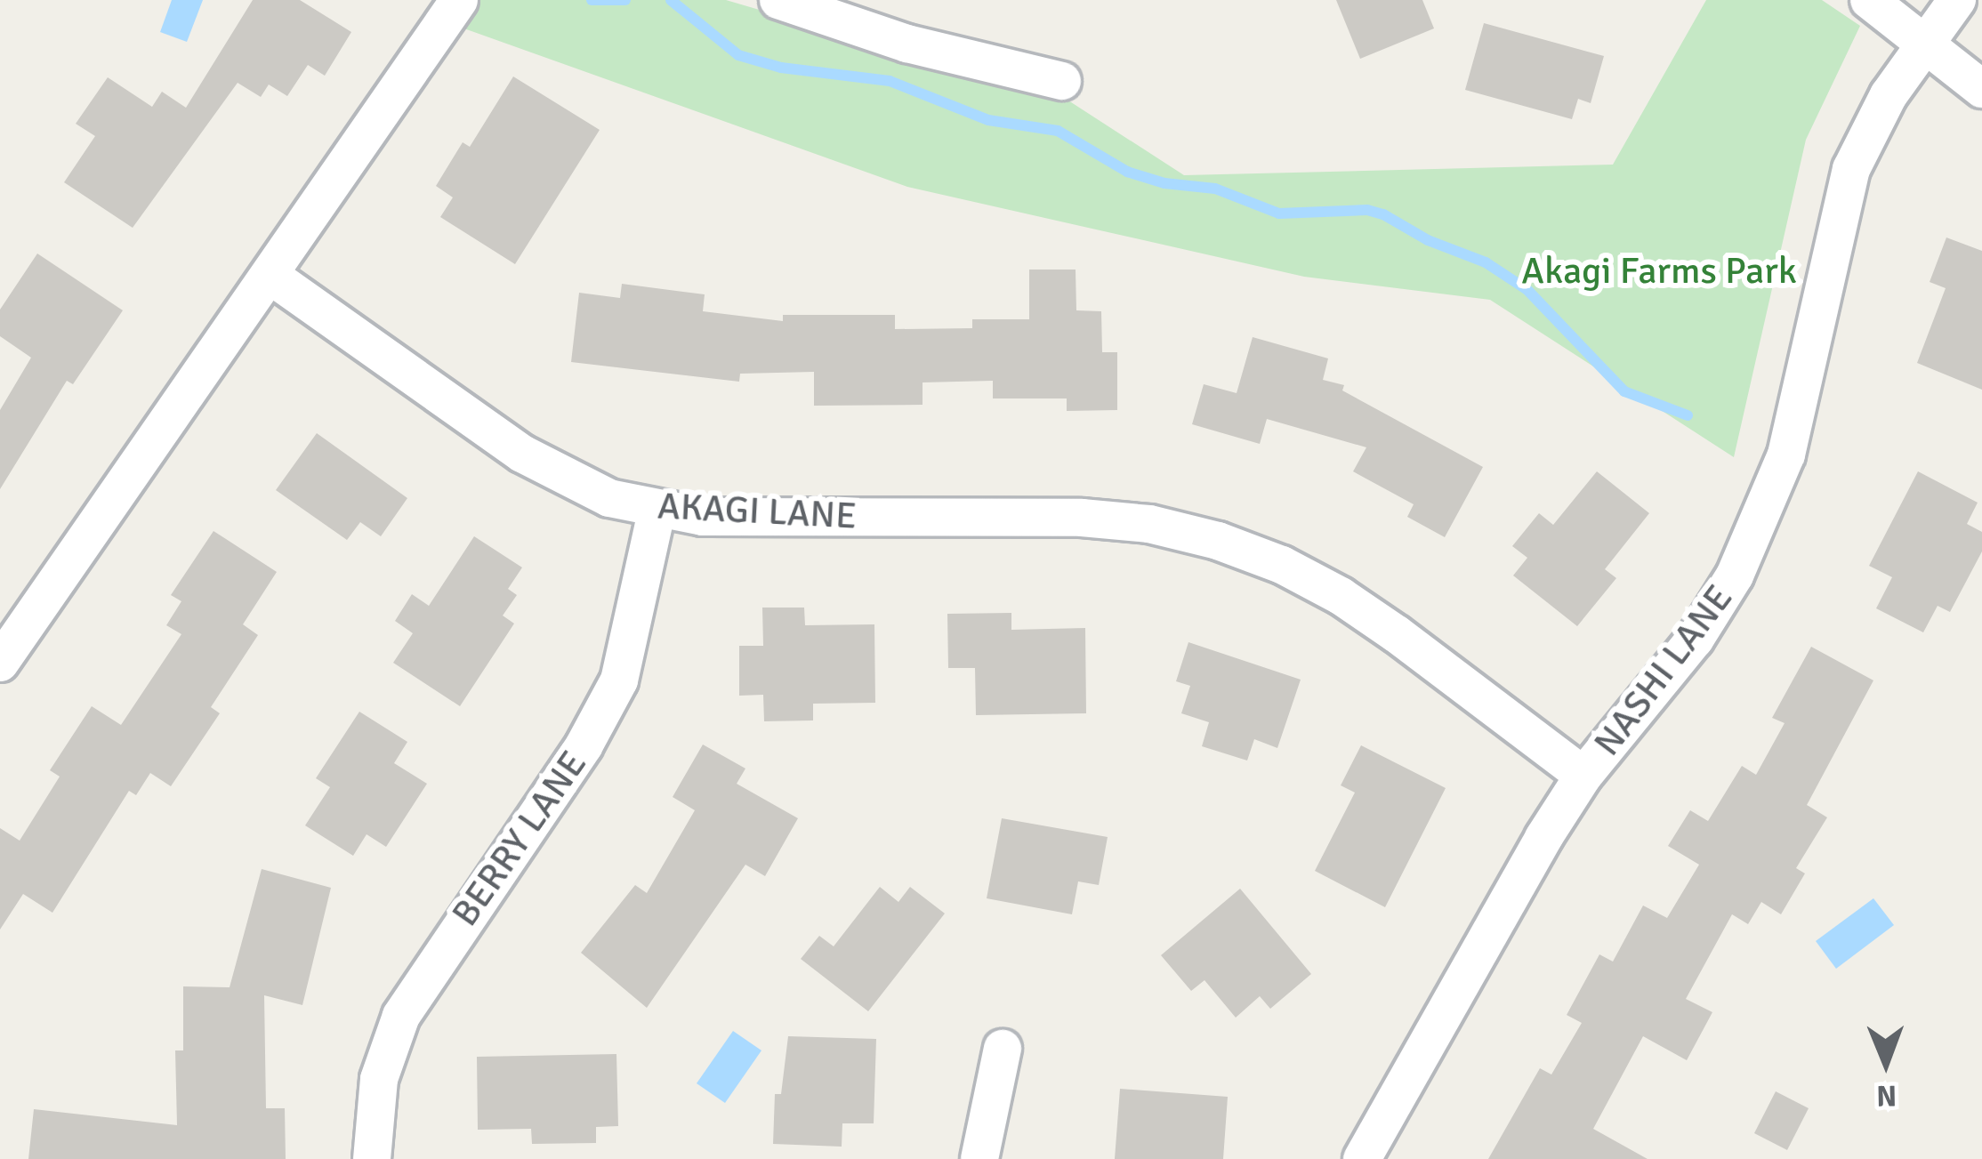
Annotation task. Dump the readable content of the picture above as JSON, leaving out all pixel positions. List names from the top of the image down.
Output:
{
  "streets": {
    "street": ["AKAGI LANE", "NASHI LANE", "BERRY LANE"]
  },
  "crossings": [
    ["AKAGI LANE", "NASHI LANE"],
    ["AKAGI LANE", "BERRY LANE"]
  ],
  "parks": ["Akagi Farms Park"],
  "north": "bottom"
}
